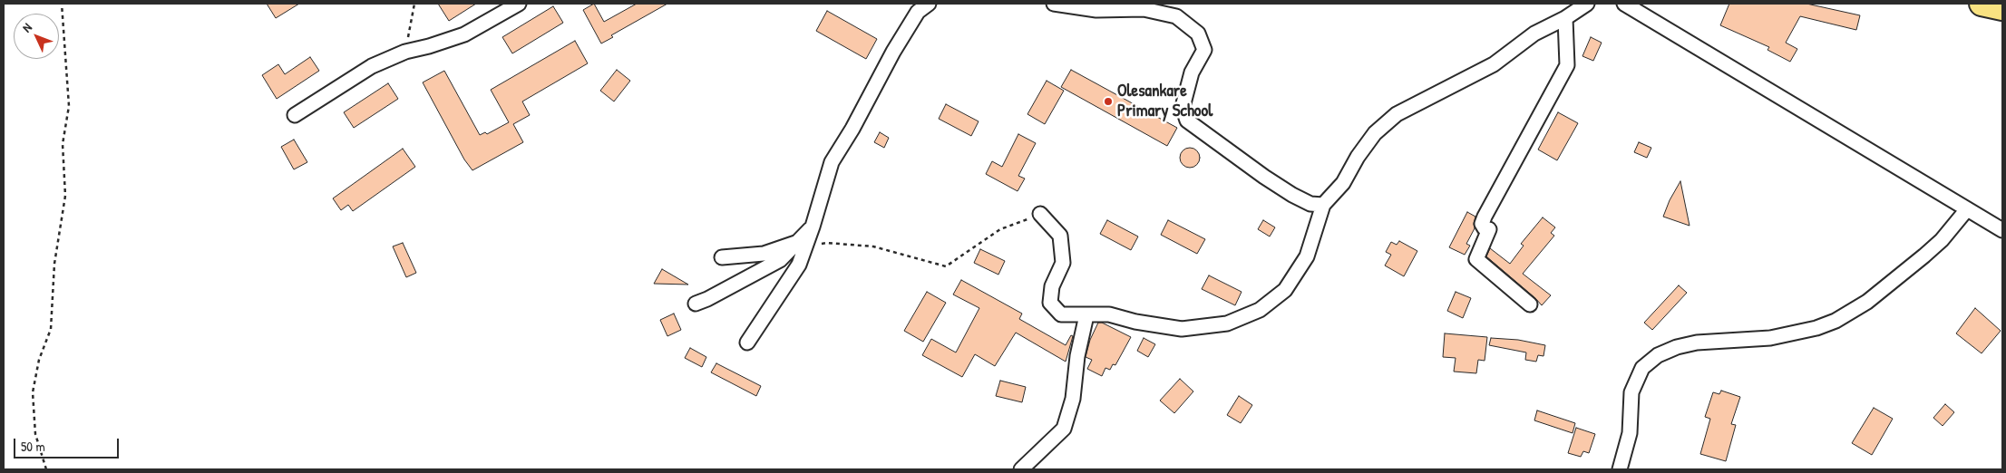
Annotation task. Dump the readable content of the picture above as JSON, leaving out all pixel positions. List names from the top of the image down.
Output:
{
  "places": ["Olesankare Primary School"],
  "scale_bar": "50 m",
  "north": "top left"
}
